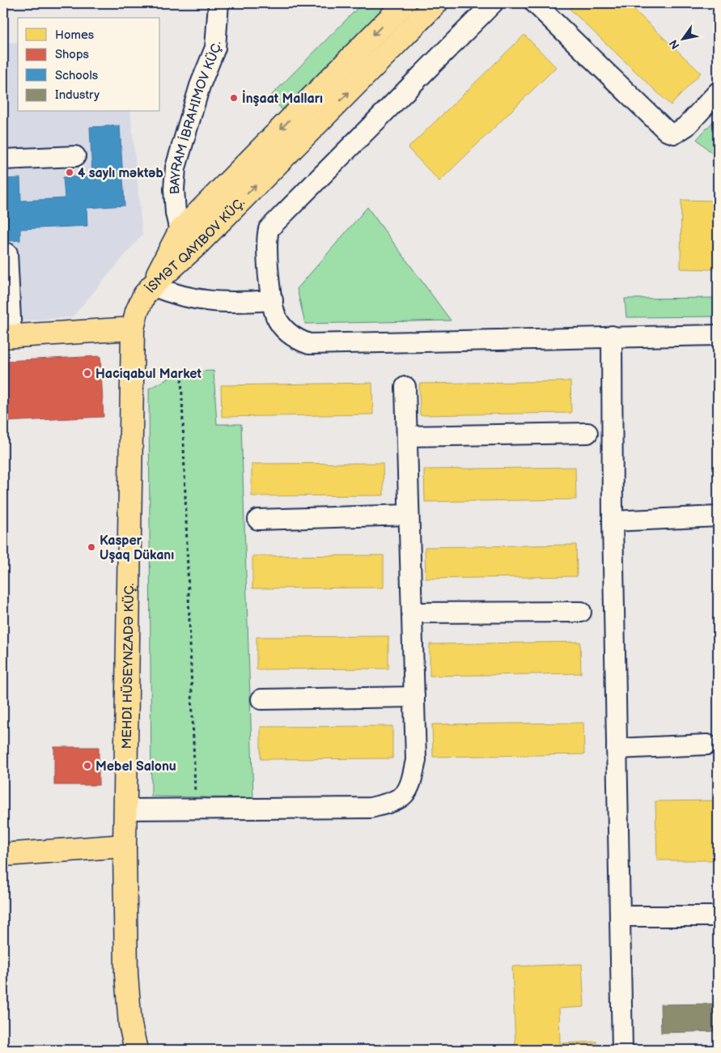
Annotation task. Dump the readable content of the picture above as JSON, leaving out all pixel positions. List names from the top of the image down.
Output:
{
  "streets": {
    "main road": ["MEHDI HÜSEYNZADƏ KÜÇ."],
    "street": ["BAYRAM İBRAHIMOV KÜÇ."]
  },
  "places": [
    "İnşaat Malları",
    "4 saylı məktəb",
    "Haciqabul Market",
    "Kasper Uşaq Dükanı",
    "Mebel Salonu"
  ],
  "legend": [
    "Homes",
    "Shops",
    "Schools",
    "Industry"
  ],
  "north": "bottom left"
}
